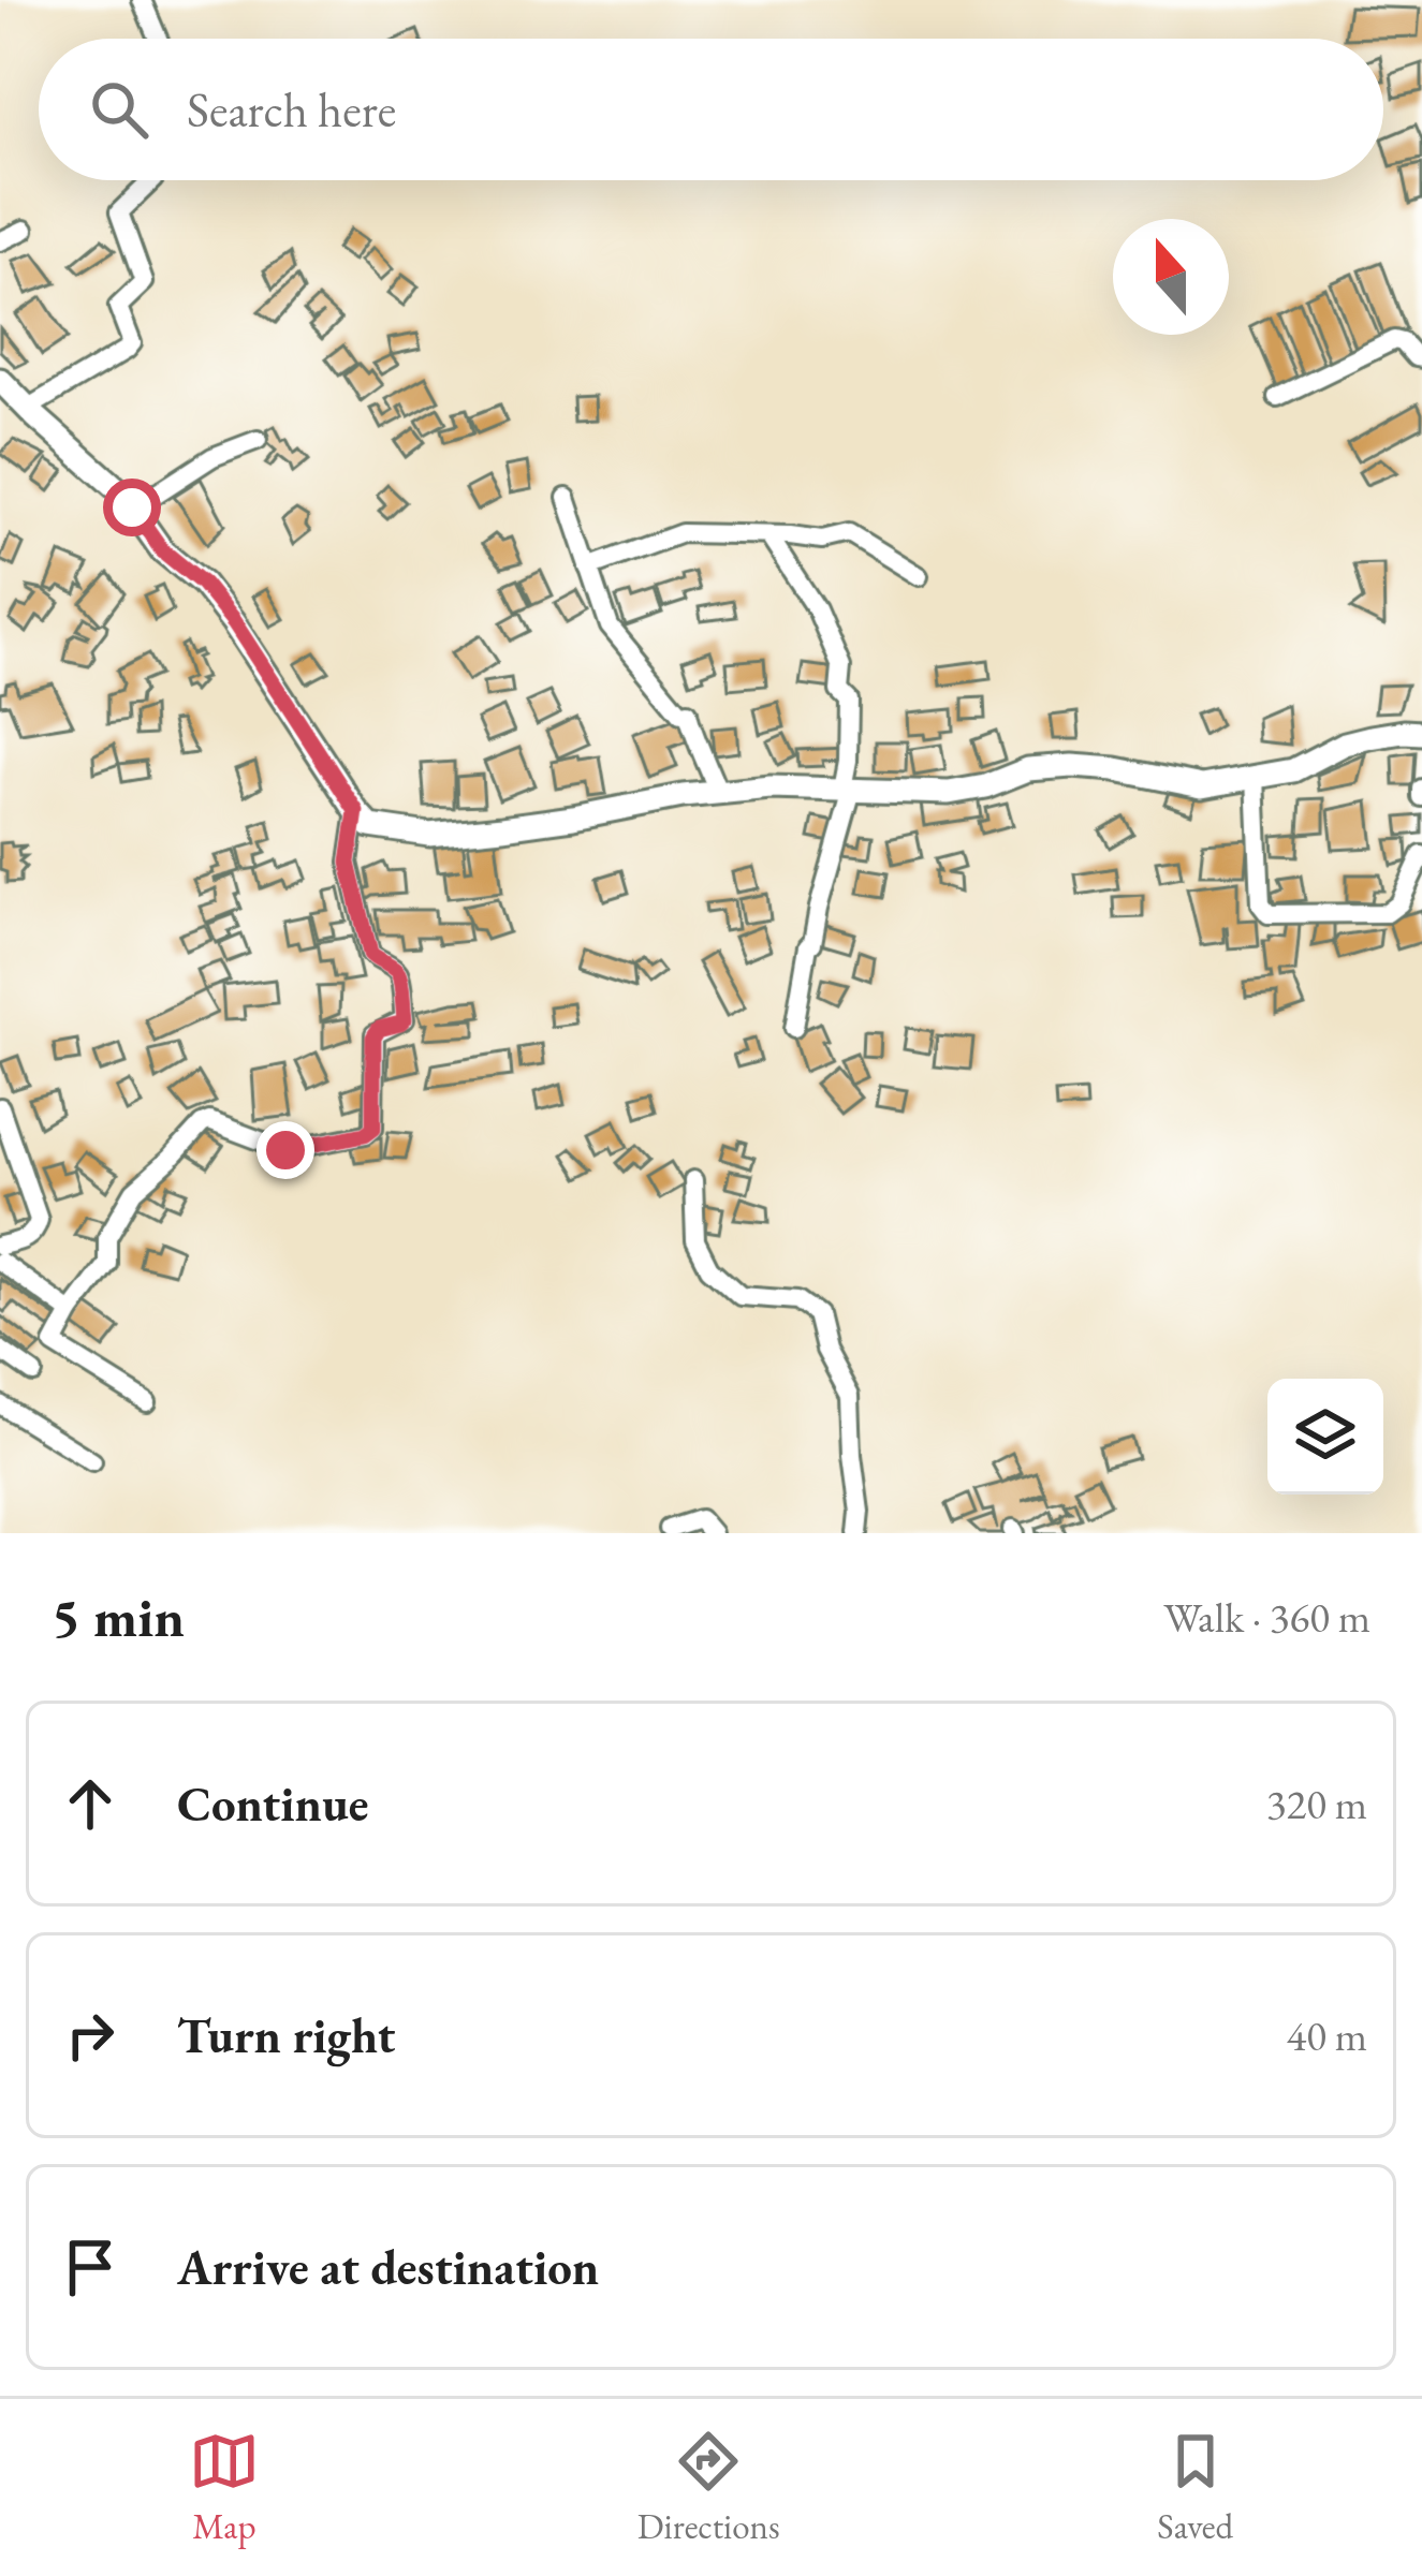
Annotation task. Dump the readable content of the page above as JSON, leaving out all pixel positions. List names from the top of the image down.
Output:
{
  "north": "top",
  "page": {
    "search": "Search here",
    "heading": ["5 min", "Walk · 360 m"],
    "list": [
      ["Continue", "320 m"],
      ["Turn right", "40 m"],
      "Arrive at destination"
    ],
    "nav": ["Map", "Directions", "Saved"]
  }
}
